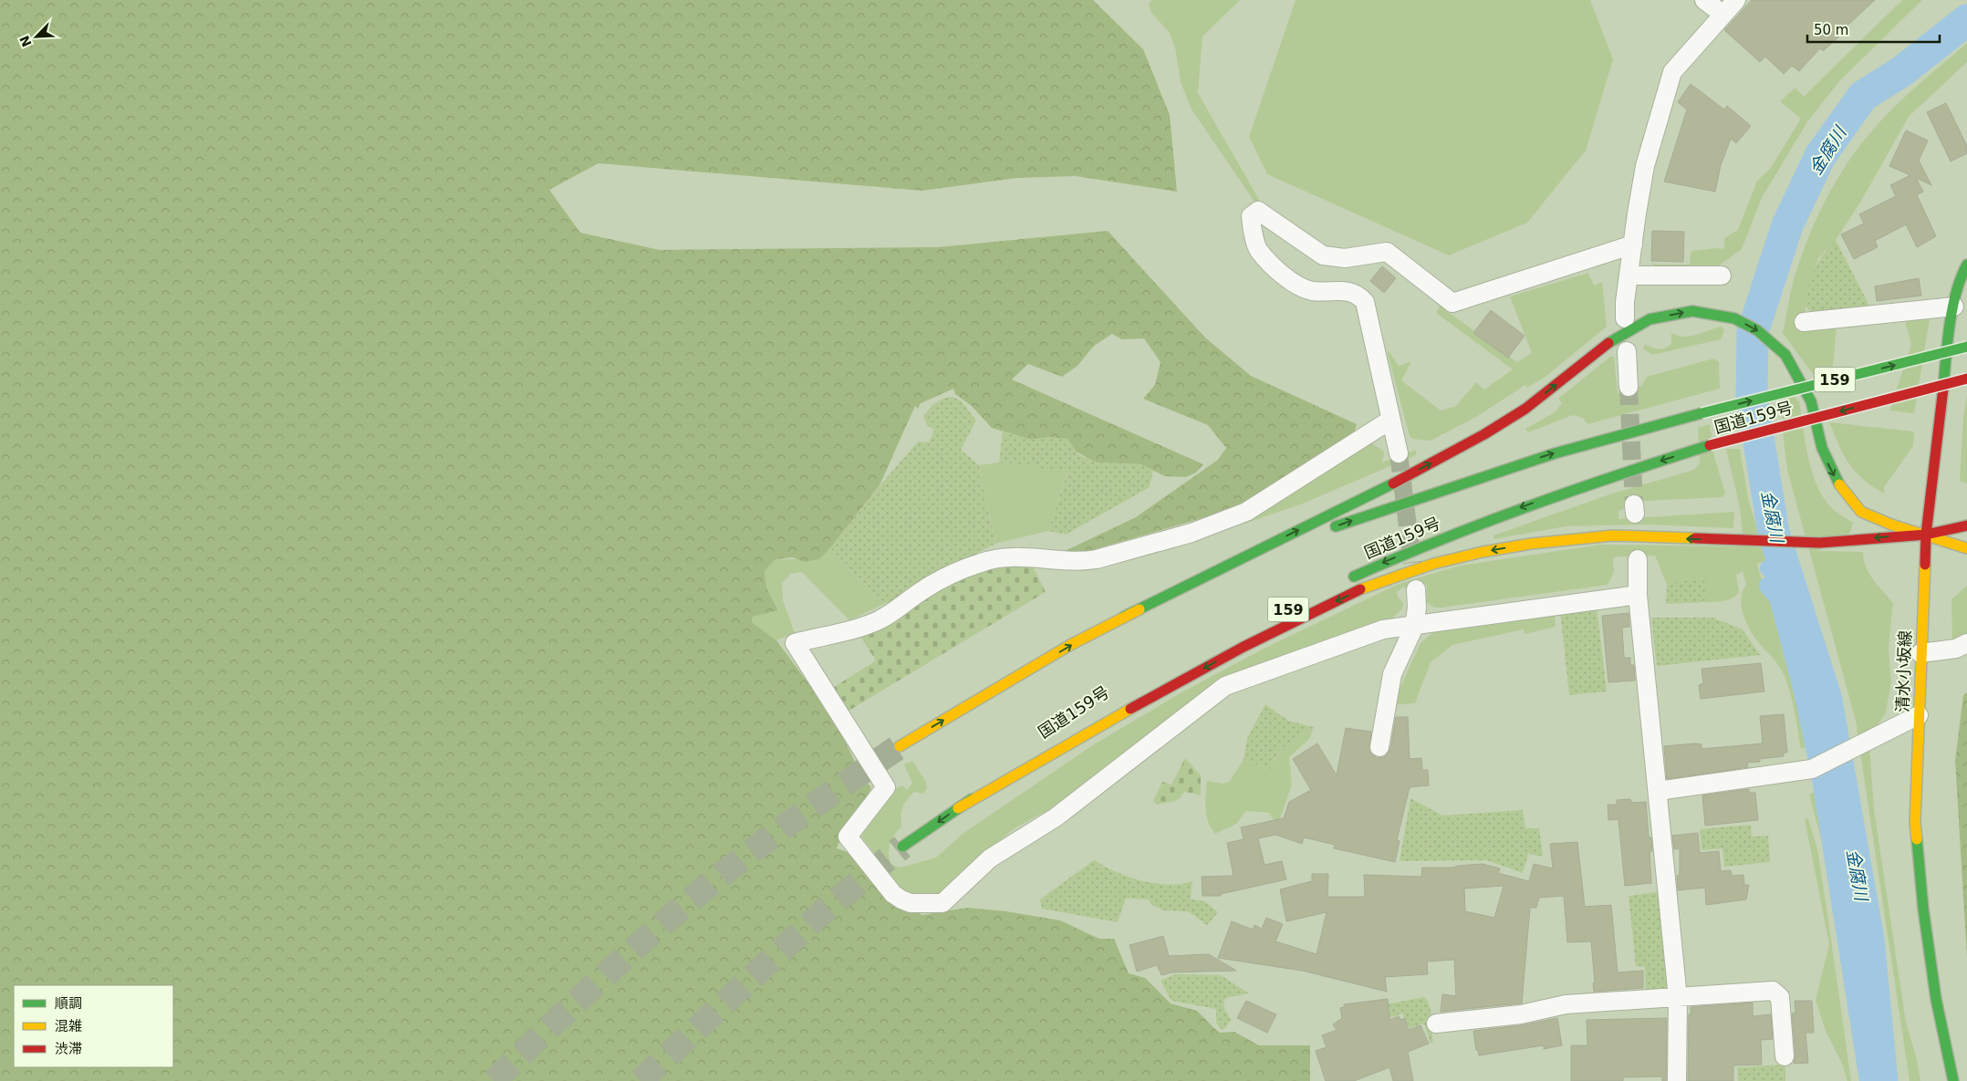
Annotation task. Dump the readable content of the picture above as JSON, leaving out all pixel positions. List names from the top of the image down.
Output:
{
  "streets": {
    "main road": ["159", "国道159号", "清水小坂線"]
  },
  "crossings": [
    ["159", "国道159号"],
    ["159", "清水小坂線"]
  ],
  "water": ["金腐川"],
  "legend": ["順調", "混雑", "渋滞"],
  "scale_bar": "50 m",
  "north": "bottom left"
}
